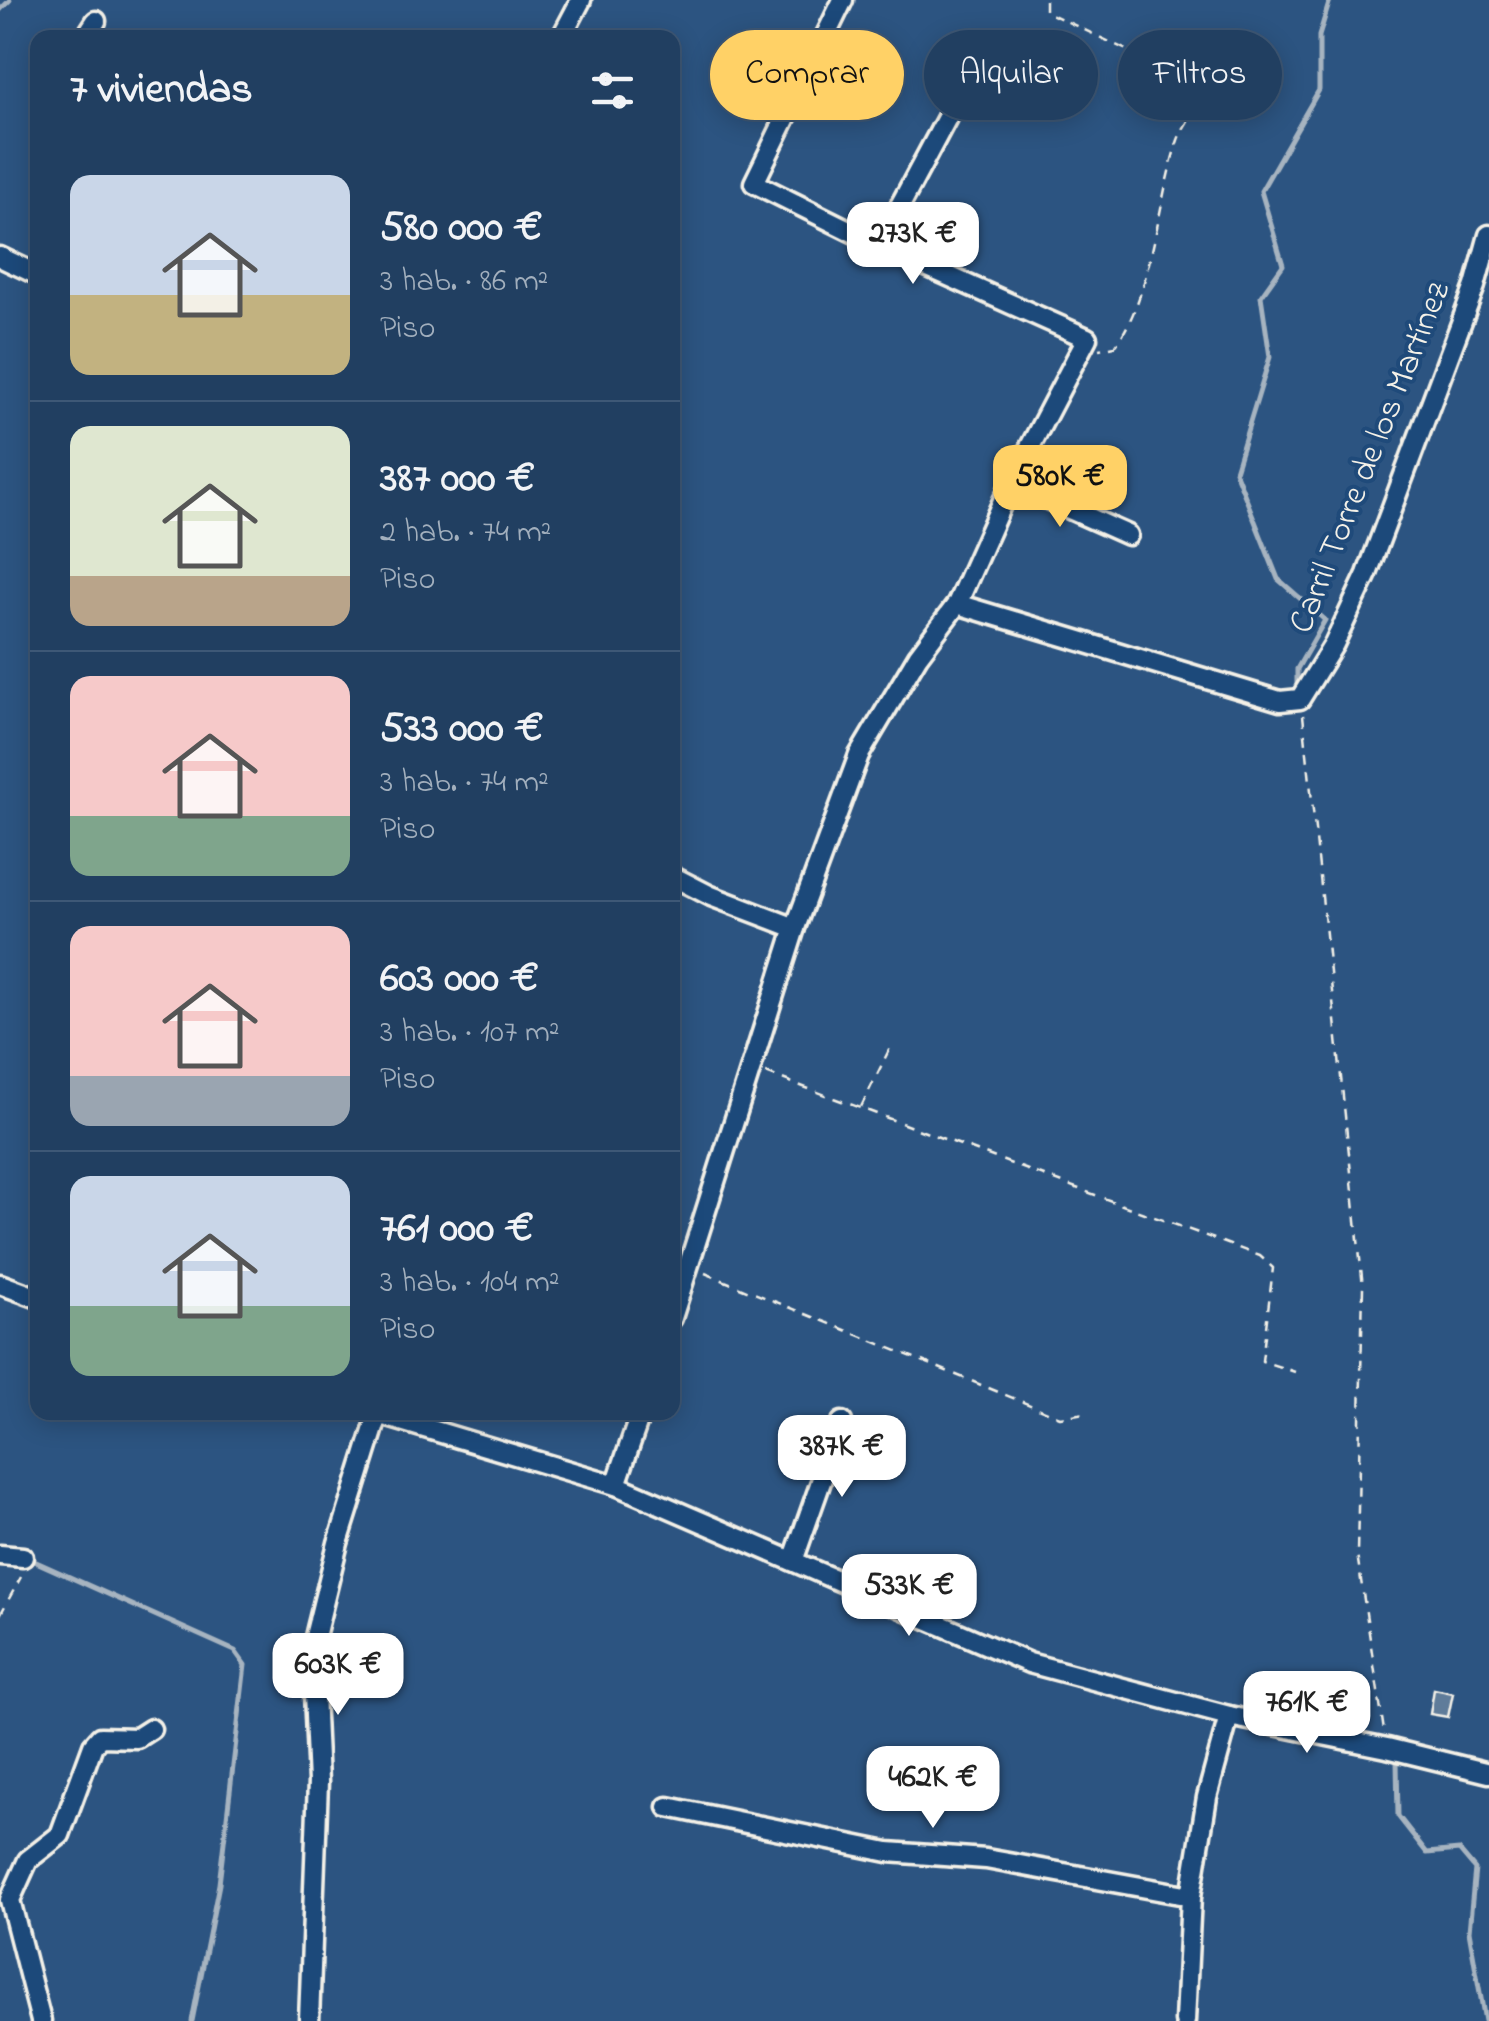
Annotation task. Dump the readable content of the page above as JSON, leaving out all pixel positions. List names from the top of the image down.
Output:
{
  "streets": {
    "street": ["Carril Torre de los Martínez"]
  },
  "page": {
    "chip": ["Comprar", "Alquilar", "Filtros"],
    "heading": "7 viviendas",
    "list": [
      {
        "name": "580 000 €",
        "note": "3 hab. · 86 m² · Piso"
      },
      {
        "name": "387 000 €",
        "note": "2 hab. · 74 m² · Piso"
      },
      {
        "name": "533 000 €",
        "note": "3 hab. · 74 m² · Piso"
      },
      {
        "name": "603 000 €",
        "note": "3 hab. · 107 m² · Piso"
      },
      {
        "name": "761 000 €",
        "note": "3 hab. · 104 m² · Piso"
      }
    ],
    "price": [
      "273K €",
      "580K €",
      "387K €",
      "533K €",
      "603K €",
      "761K €",
      "462K €"
    ]
  }
}
